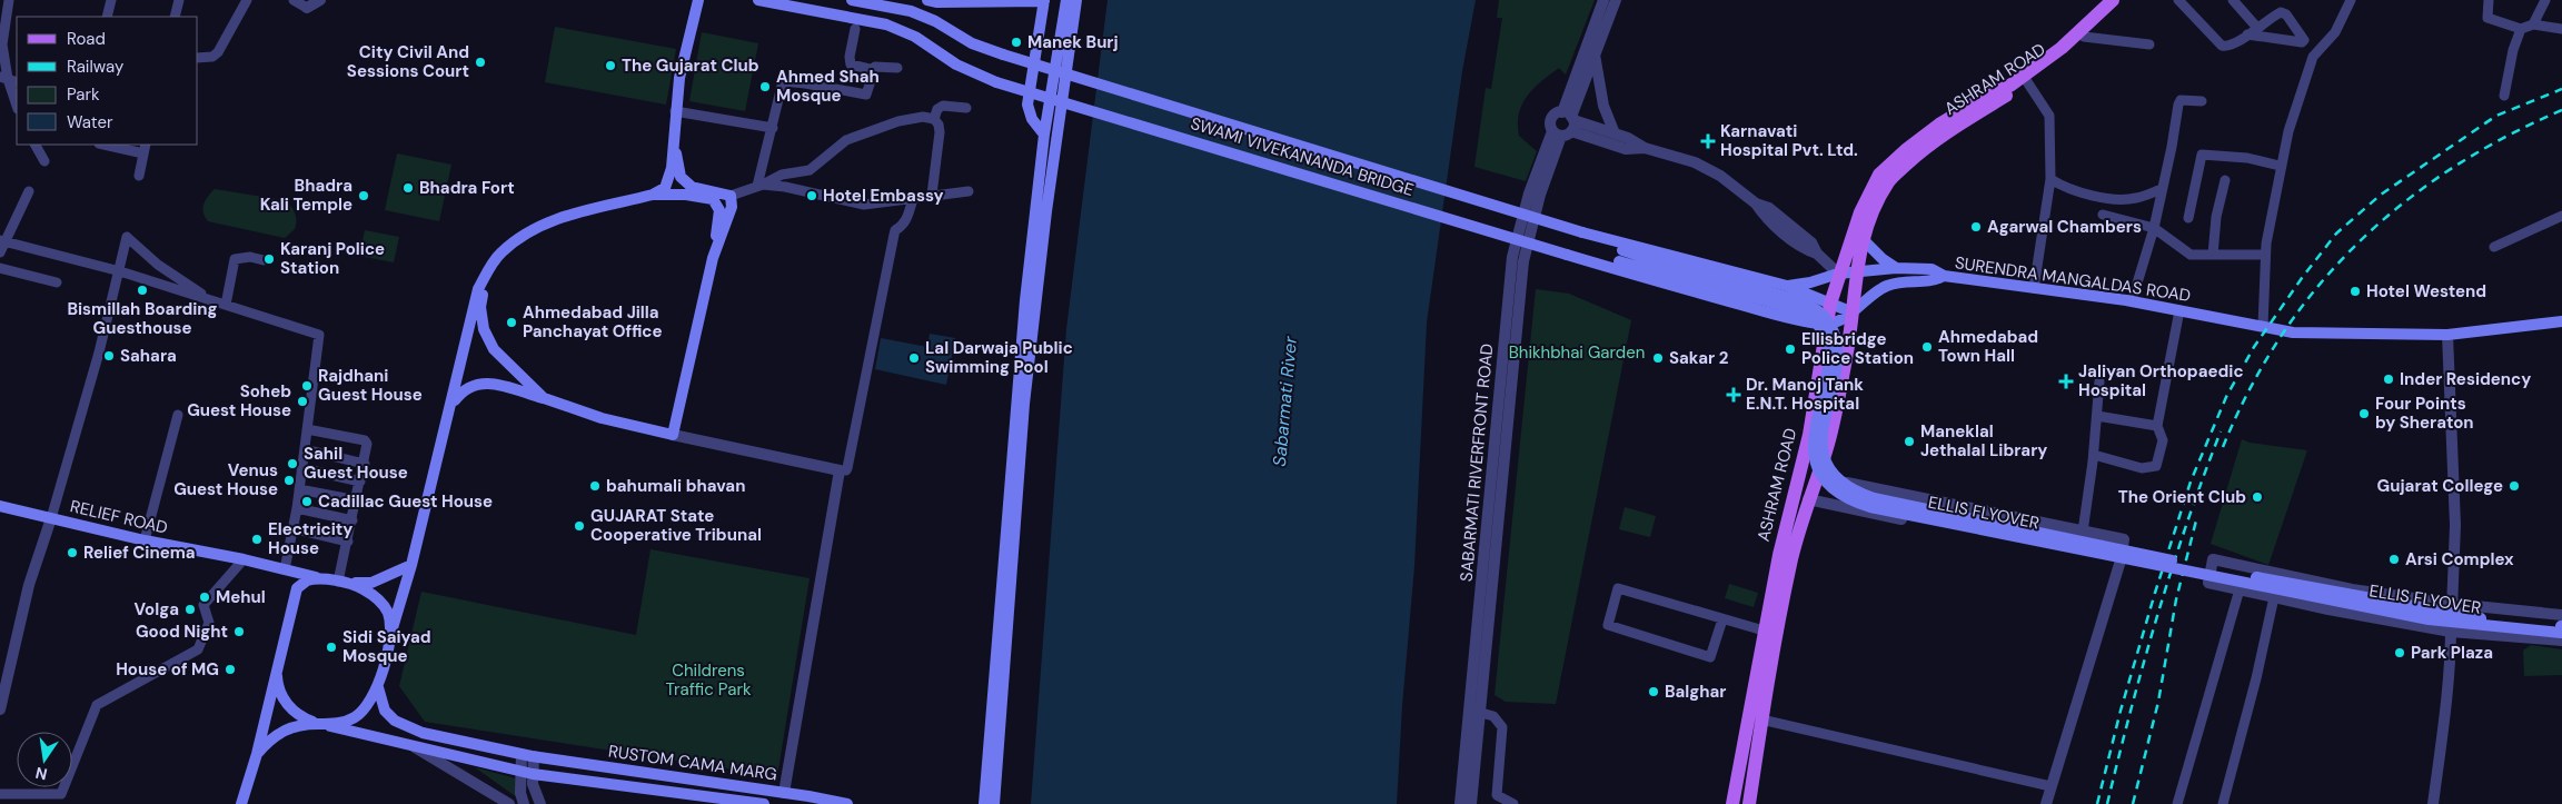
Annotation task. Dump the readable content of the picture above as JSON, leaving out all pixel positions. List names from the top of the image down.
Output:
{
  "streets": {
    "main road": [
      "ASHRAM ROAD",
      "SWAMI VIVEKANANDA BRIDGE",
      "SURENDRA MANGALDAS ROAD",
      "ELLIS FLYOVER",
      "RELIEF ROAD",
      "RUSTOM CAMA MARG"
    ],
    "street": ["SABARMATI RIVERFRONT ROAD"]
  },
  "crossings": [
    ["ASHRAM ROAD", "SURENDRA MANGALDAS ROAD"],
    ["SWAMI VIVEKANANDA BRIDGE", "ELLIS FLYOVER"],
    ["RELIEF ROAD", "RUSTOM CAMA MARG"]
  ],
  "water": ["Sabarmati River"],
  "parks": ["Bhikhbhai Garden", "Childrens Traffic Park"],
  "places": {
    "other": [
      "Manek Burj",
      "City Civil And Sessions Court",
      "The Gujarat Club",
      "Ahmed Shah Mosque",
      "Bhadra Fort",
      "Bhadra Kali Temple",
      "Hotel Embassy",
      "Agarwal Chambers",
      "Karanj Police Station",
      "Bismillah Boarding Guesthouse",
      "Hotel Westend",
      "Ahmedabad Jilla Panchayat Office",
      "Ahmedabad Town Hall",
      "Ellisbridge Police Station",
      "Sahara",
      "Lal Darwaja Public Swimming Pool",
      "Sakar 2",
      "Inder Residency",
      "Rajdhani Guest House",
      "Soheb Guest House",
      "Four Points by Sheraton",
      "Maneklal Jethalal Library",
      "Sahil Guest House",
      "Venus Guest House",
      "bahumali bhavan",
      "Gujarat College",
      "The Orient Club",
      "Cadillac Guest House",
      "GUJARAT State Cooperative Tribunal",
      "Electricity House",
      "Relief Cinema",
      "Arsi Complex",
      "Mehul",
      "Volga",
      "Good Night",
      "Sidi Saiyad Mosque",
      "Park Plaza",
      "House of MG",
      "Balghar"
    ],
    "health": ["Karnavati Hospital Pvt. Ltd.", "Jaliyan Orthopaedic Hospital", "Dr. Manoj Tank E.N.T. Hospital"]
  },
  "legend": [
    "Road",
    "Railway",
    "Park",
    "Water"
  ],
  "north": "bottom"
}
